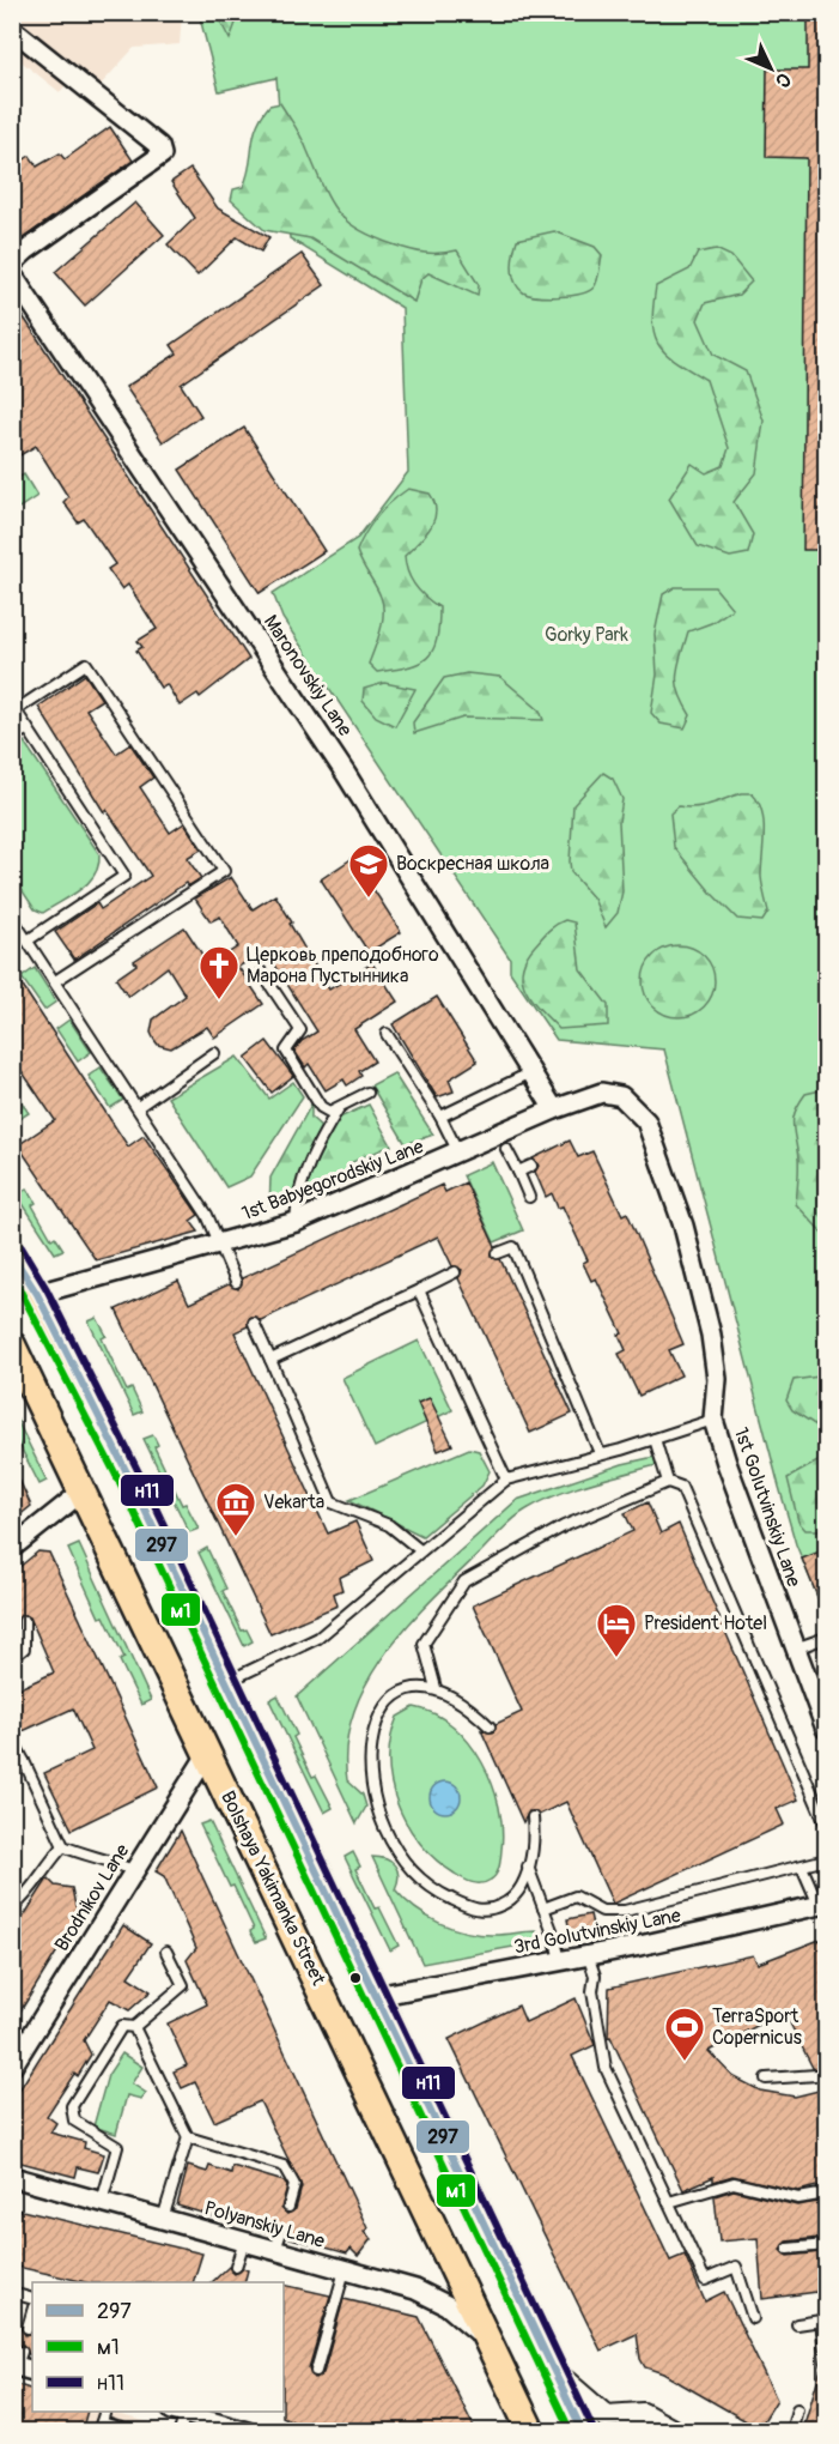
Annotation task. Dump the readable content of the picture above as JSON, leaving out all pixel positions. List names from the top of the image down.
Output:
{
  "streets": {
    "main road": ["Bolshaya Yakimanka Street"],
    "street": [
      "Maronovskiy Lane",
      "1st Babyegorodskiy Lane",
      "1st Golutvinskiy Lane",
      "Brodnikov Lane",
      "3rd Golutvinskiy Lane",
      "Polyanskiy Lane"
    ]
  },
  "crossings": [
    ["Maronovskiy Lane", "1st Babyegorodskiy Lane"],
    ["1st Babyegorodskiy Lane", "1st Golutvinskiy Lane"],
    ["Bolshaya Yakimanka Street", "Brodnikov Lane"],
    ["Bolshaya Yakimanka Street", "Polyanskiy Lane"]
  ],
  "parks": ["Gorky Park"],
  "places": {
    "school or university": ["Воскресная школа"],
    "church": ["Церковь преподобного Марона Пустынника"],
    "museum": ["Vekarta"],
    "hotel": ["President Hotel"],
    "sports": ["TerraSport Copernicus"]
  },
  "lines": ["transit line н11", "transit line 297", "transit line м1"],
  "legend": ["297", "м1", "н11"],
  "north": "bottom right"
}
